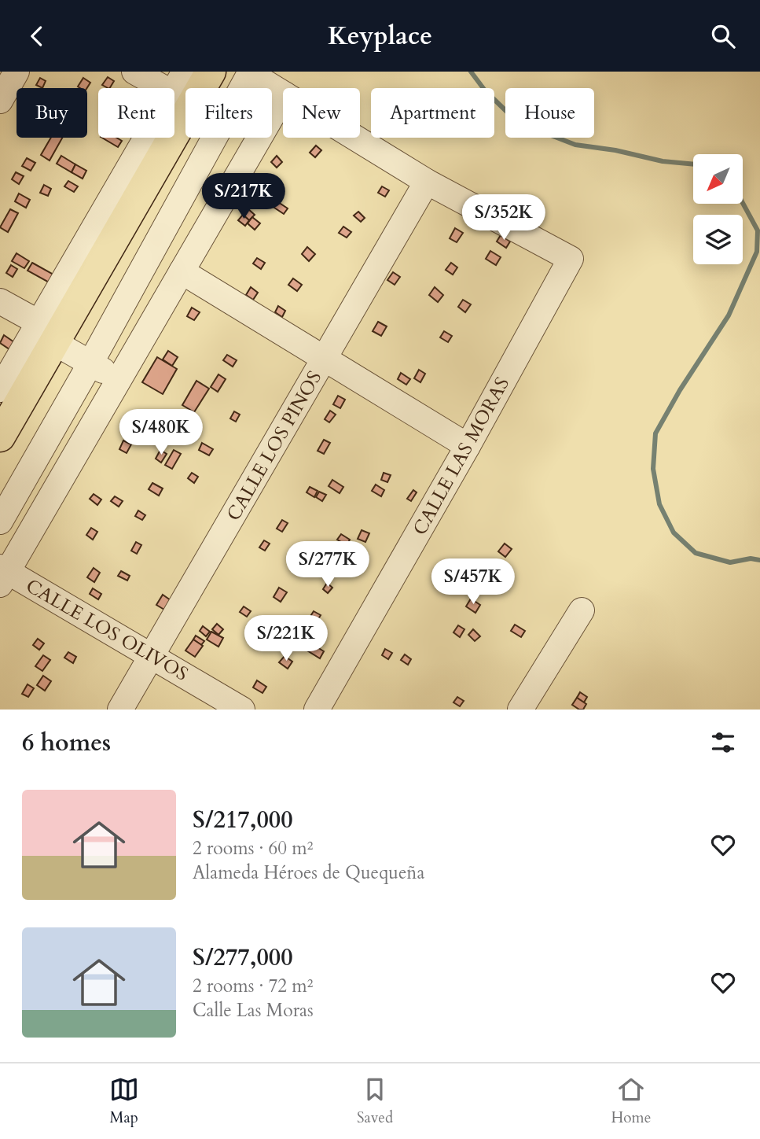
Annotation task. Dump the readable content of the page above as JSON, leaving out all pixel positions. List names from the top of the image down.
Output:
{
  "streets": {
    "street": ["CALLE LOS PINOS", "CALLE LAS MORAS", "CALLE LOS OLIVOS"]
  },
  "crossings": [
    ["CALLE LOS PINOS", "CALLE LAS MORAS"],
    ["CALLE LOS PINOS", "CALLE LOS OLIVOS"]
  ],
  "north": "bottom left",
  "page": {
    "header": "Keyplace",
    "chip": [
      "Buy",
      "Rent",
      "Filters",
      "New",
      "Apartment",
      "House"
    ],
    "price": [
      "S/217K",
      "S/352K",
      "S/480K",
      "S/277K",
      "S/457K",
      "S/221K"
    ],
    "heading": "6 homes",
    "list": [
      {
        "name": "S/217,000",
        "note": "2 rooms · 60 m² · Alameda Héroes de Quequeña"
      },
      {
        "name": "S/277,000",
        "note": "2 rooms · 72 m² · Calle Las Moras"
      }
    ],
    "tabs": ["Map", "Saved", "Home"]
  }
}
